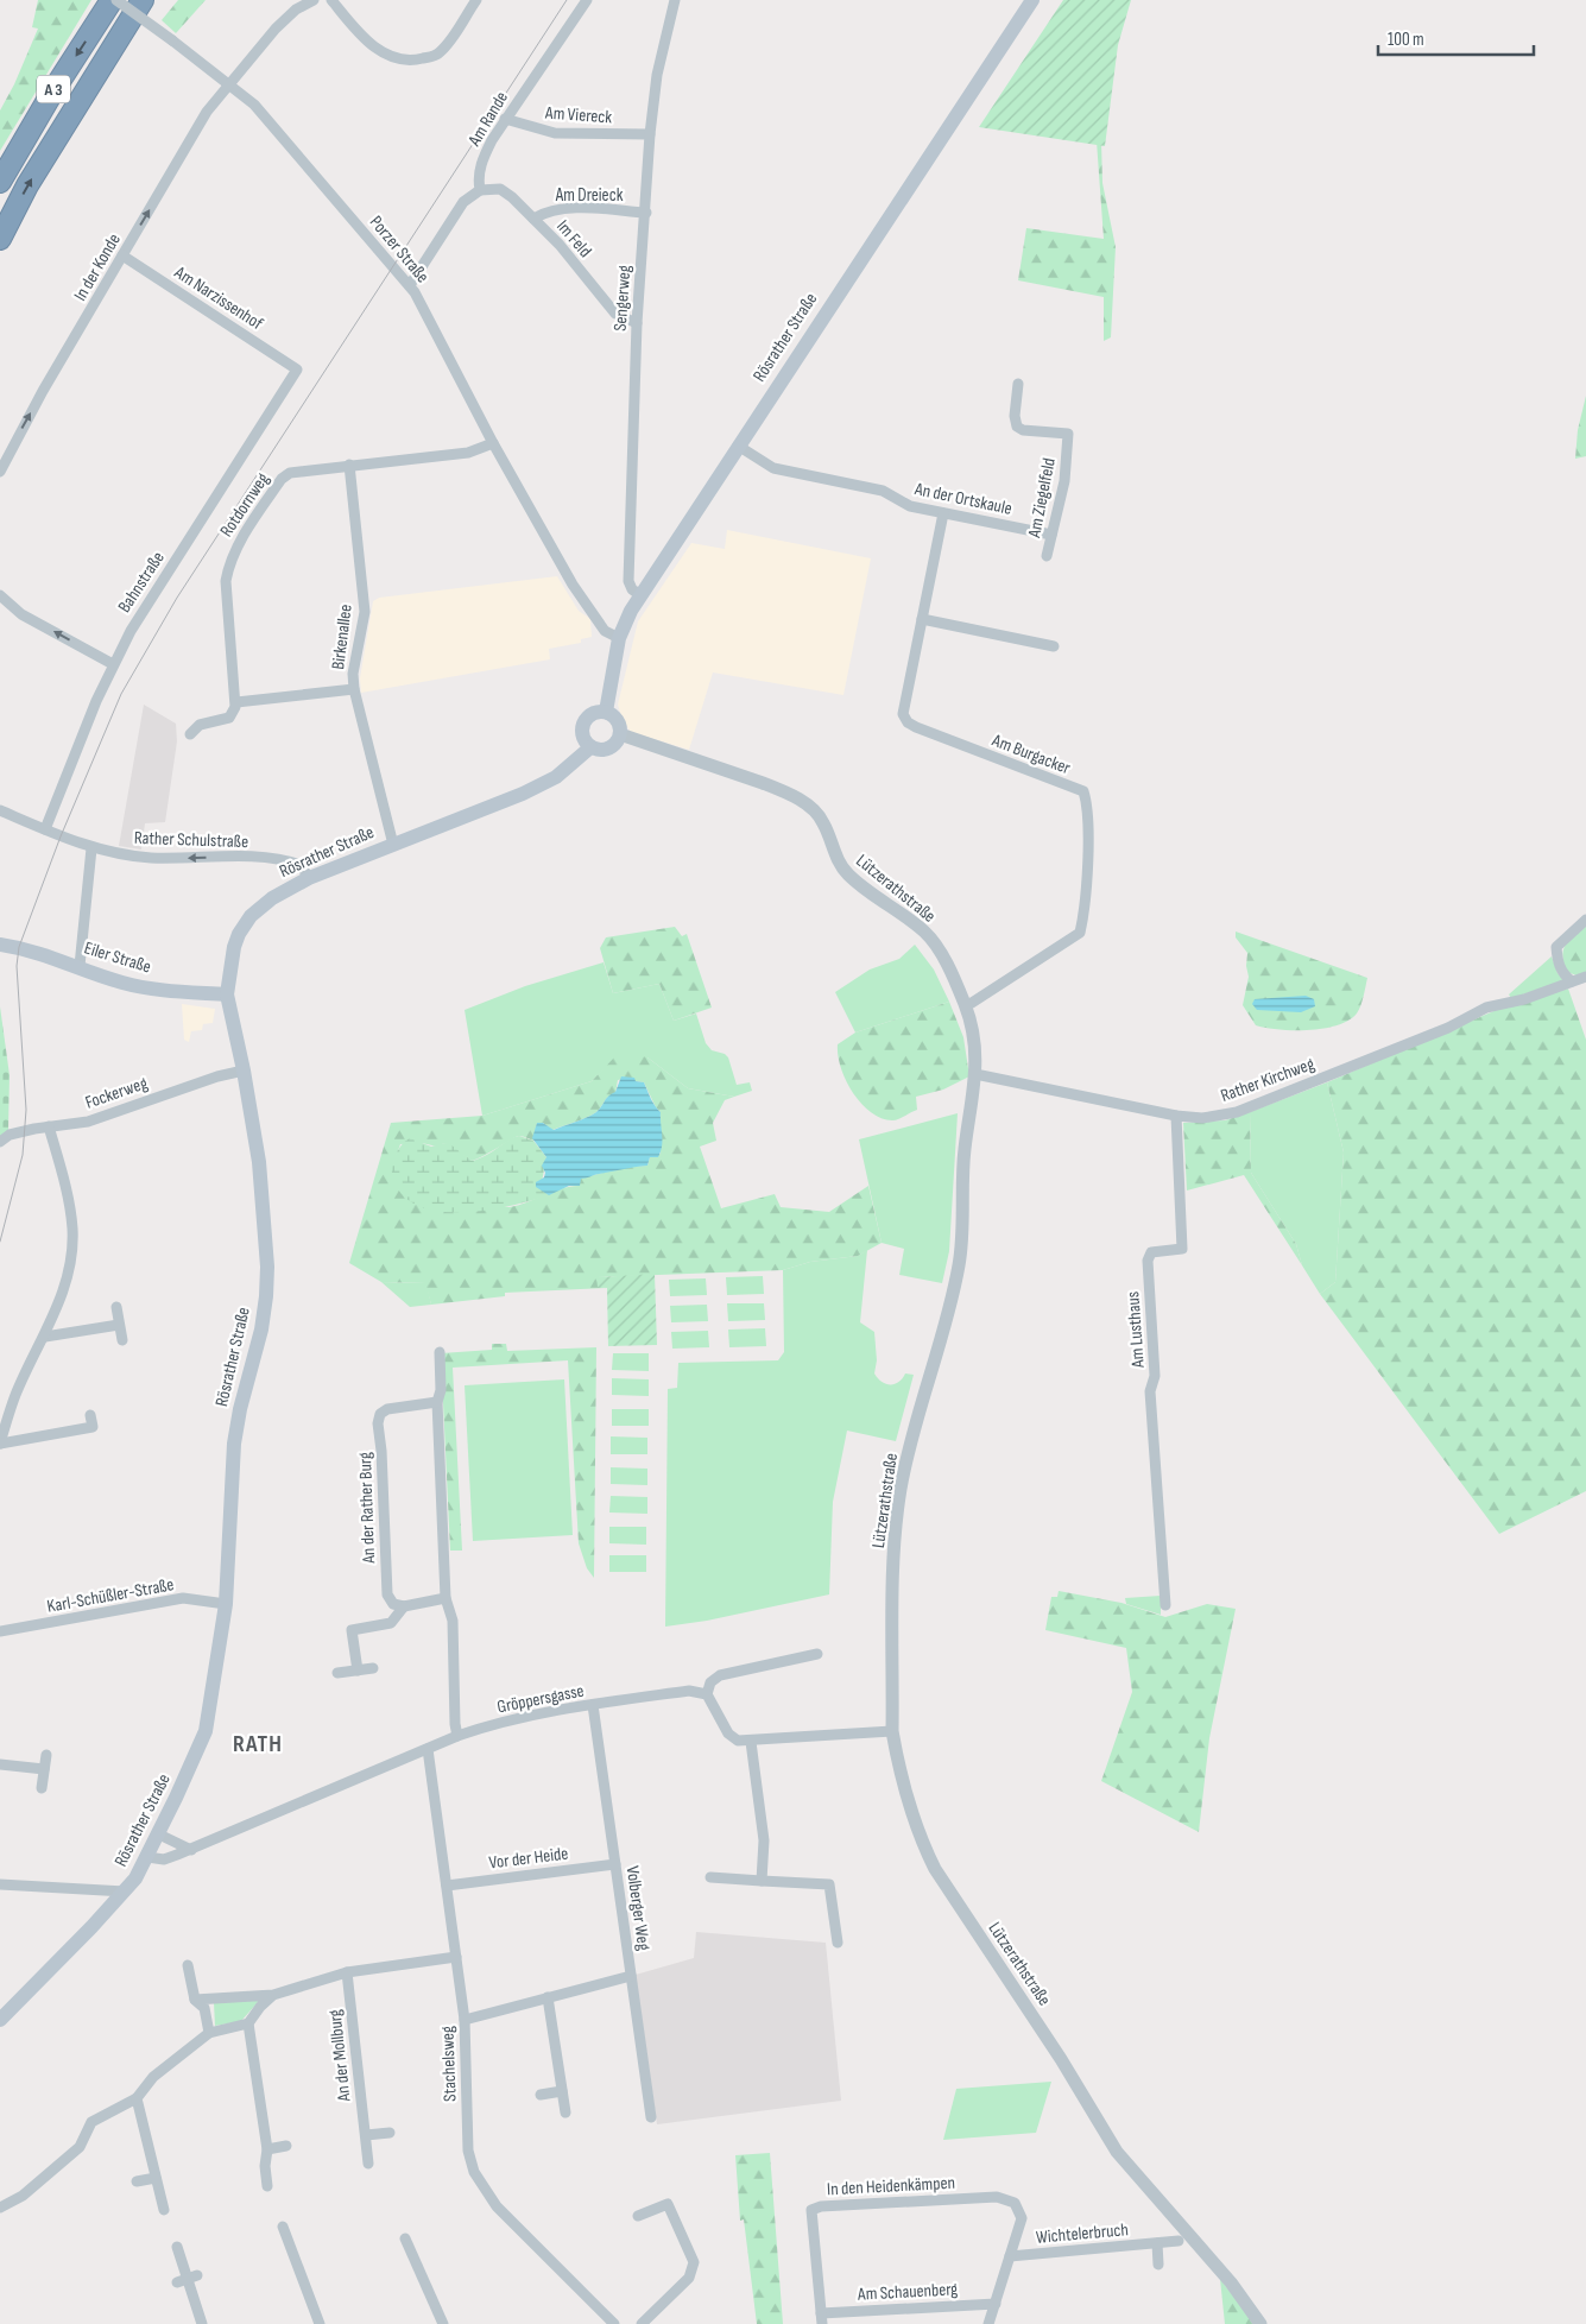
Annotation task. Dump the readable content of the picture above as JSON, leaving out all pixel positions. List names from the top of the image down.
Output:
{
  "streets": {
    "highway": ["A 3"],
    "main road": ["Rösrather Straße", "Eiler Straße"],
    "street": [
      "Am Viereck",
      "Am Rande",
      "Am Dreieck",
      "Im Feld",
      "Porzer Straße",
      "In der Konde",
      "Am Narzissenhof",
      "Sengerweg",
      "Am Ziegelfeld",
      "An der Ortskaule",
      "Rotdornweg",
      "Bahnstraße",
      "Birkenallee",
      "Am Burgacker",
      "Rather Schulstraße",
      "Lützerathstraße",
      "Rather Kirchweg",
      "Fockerweg",
      "Am Lusthaus",
      "An der Rather Burg",
      "Karl-Schüßler-Straße",
      "Gröppersgasse",
      "Vor der Heide",
      "Volberger Weg",
      "An der Mollburg",
      "Stachelsweg",
      "In den Heidenkämpen",
      "Wichtelerbruch",
      "Am Schauenberg"
    ]
  },
  "crossings": [
    ["A 3", "Porzer Straße"],
    ["Am Viereck", "Am Rande"],
    ["Am Viereck", "Sengerweg"],
    ["Am Rande", "Im Feld"],
    ["Am Dreieck", "Im Feld"],
    ["Am Dreieck", "Sengerweg"],
    ["Im Feld", "Sengerweg"],
    ["Porzer Straße", "In der Konde"],
    ["Porzer Straße", "Rösrather Straße"],
    ["Porzer Straße", "Rotdornweg"],
    ["In der Konde", "Am Narzissenhof"],
    ["Am Narzissenhof", "Bahnstraße"],
    ["Sengerweg", "Rösrather Straße"],
    ["Rösrather Straße", "An der Ortskaule"],
    ["Rösrather Straße", "Birkenallee"],
    ["Rösrather Straße", "Rather Schulstraße"],
    ["Rösrather Straße", "Lützerathstraße"],
    ["Rösrather Straße", "Eiler Straße"],
    ["Rösrather Straße", "Fockerweg"],
    ["Rösrather Straße", "Karl-Schüßler-Straße"],
    ["Rösrather Straße", "Gröppersgasse"],
    ["Am Ziegelfeld", "An der Ortskaule"],
    ["An der Ortskaule", "Am Burgacker"],
    ["Rotdornweg", "Birkenallee"],
    ["Bahnstraße", "Rather Schulstraße"],
    ["Am Burgacker", "Lützerathstraße"],
    ["Lützerathstraße", "Rather Kirchweg"],
    ["Rather Kirchweg", "Am Lusthaus"],
    ["Gröppersgasse", "Volberger Weg"],
    ["Gröppersgasse", "Stachelsweg"],
    ["Vor der Heide", "Volberger Weg"],
    ["Vor der Heide", "Stachelsweg"],
    ["In den Heidenkämpen", "Wichtelerbruch"],
    ["In den Heidenkämpen", "Am Schauenberg"]
  ],
  "one_way": ["In der Konde", "Rather Schulstraße"],
  "districts": ["RATH"],
  "scale_bar": "100 m"
}
